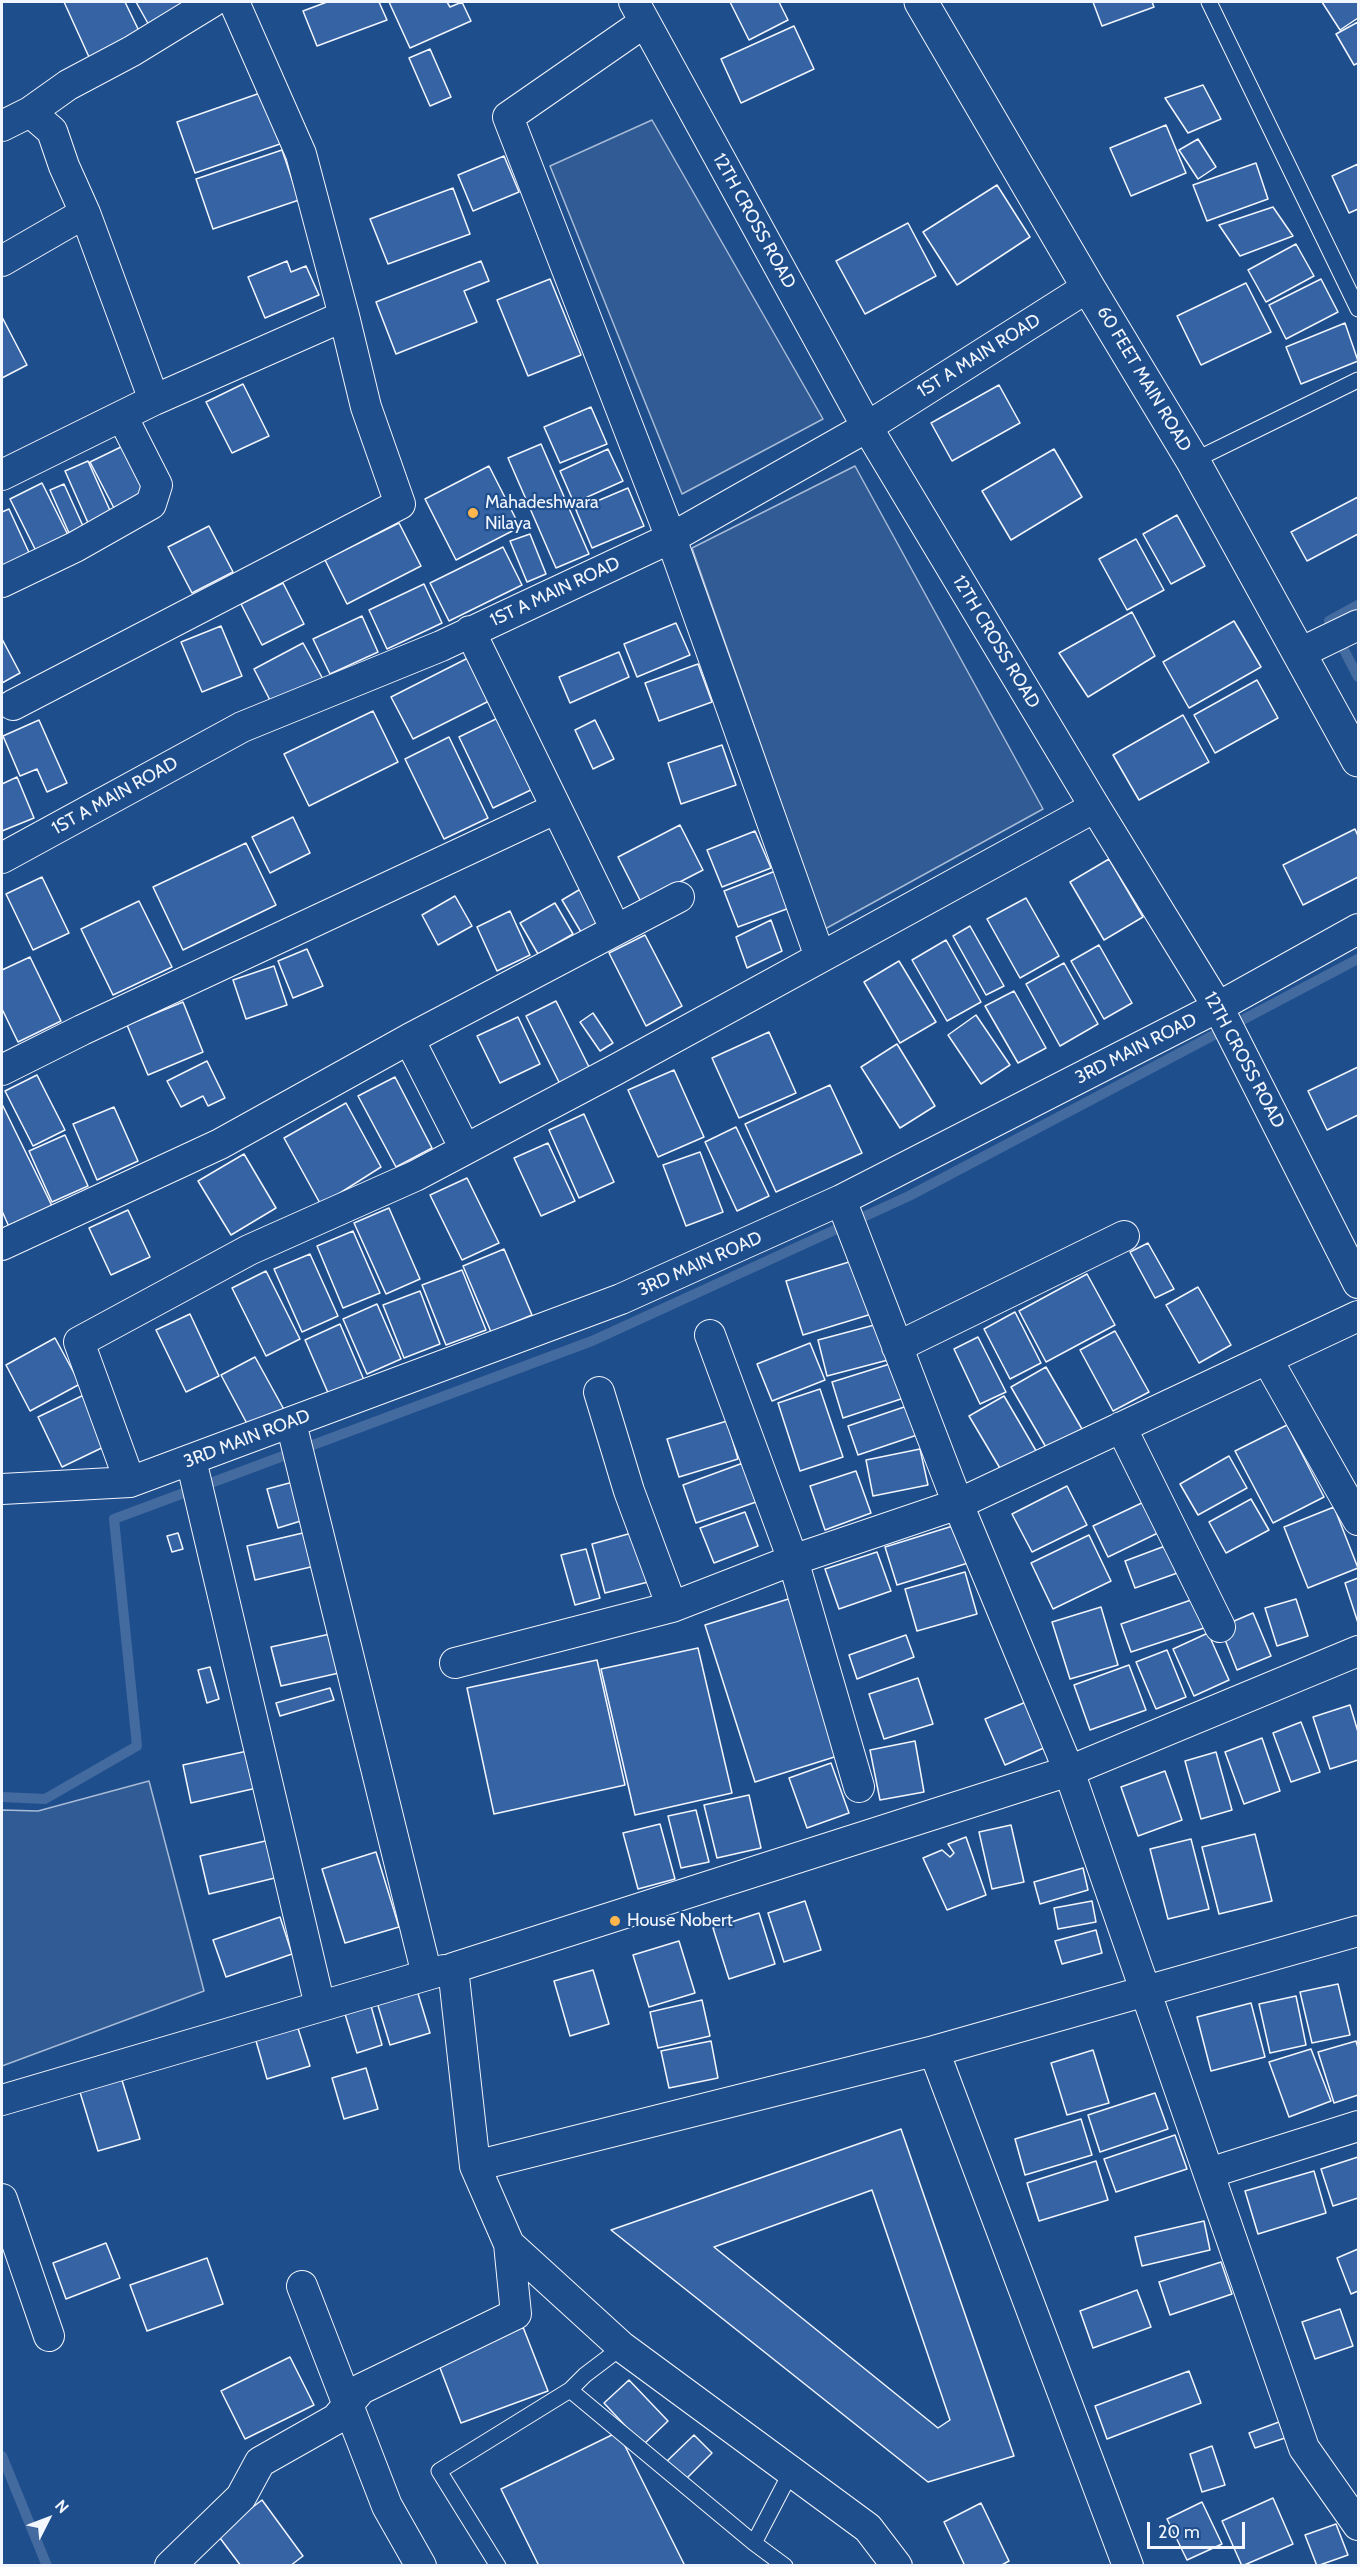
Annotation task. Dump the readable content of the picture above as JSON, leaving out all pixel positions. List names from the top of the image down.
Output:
{
  "streets": {
    "street": [
      "12TH CROSS ROAD",
      "1ST A MAIN ROAD",
      "60 FEET MAIN ROAD",
      "3RD MAIN ROAD"
    ]
  },
  "crossings": [
    ["12TH CROSS ROAD", "1ST A MAIN ROAD"],
    ["12TH CROSS ROAD", "3RD MAIN ROAD"],
    ["1ST A MAIN ROAD", "60 FEET MAIN ROAD"]
  ],
  "places": ["Mahadeshwara Nilaya", "House Nobert"],
  "scale_bar": "20 m",
  "north": "top right"
}
